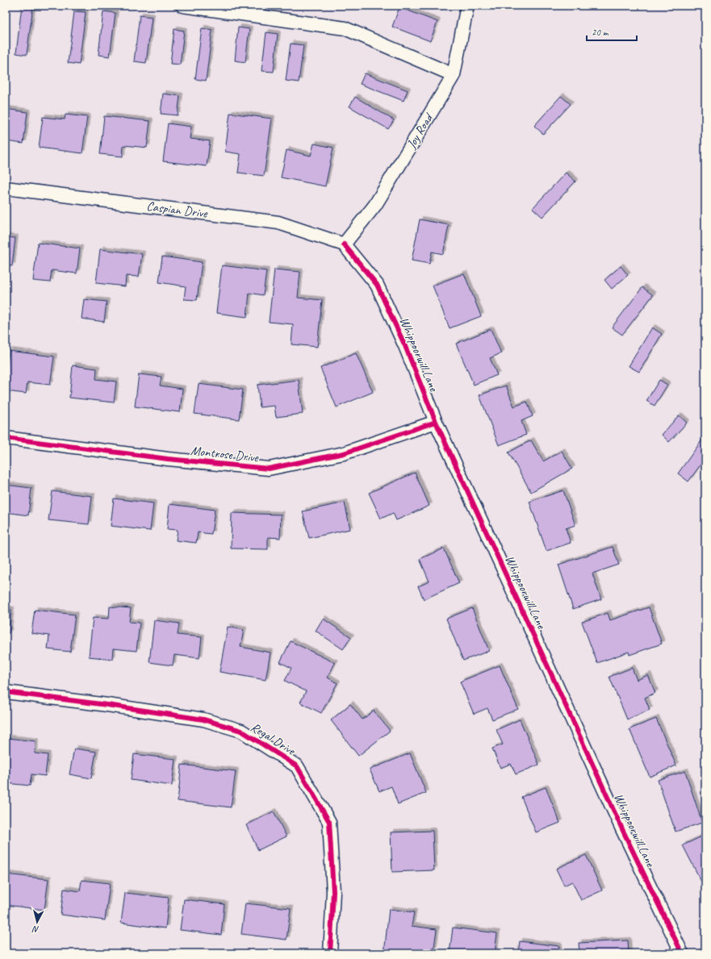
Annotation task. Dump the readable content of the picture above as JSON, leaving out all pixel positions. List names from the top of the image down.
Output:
{
  "streets": {
    "street": [
      "Joy Road",
      "Caspian Drive",
      "Whippoorwill Lane",
      "Montrose Drive",
      "Regal Drive"
    ]
  },
  "crossings": [
    ["Joy Road", "Caspian Drive"],
    ["Joy Road", "Whippoorwill Lane"],
    ["Caspian Drive", "Whippoorwill Lane"],
    ["Whippoorwill Lane", "Montrose Drive"]
  ],
  "scale_bar": "20 m",
  "north": "bottom"
}
